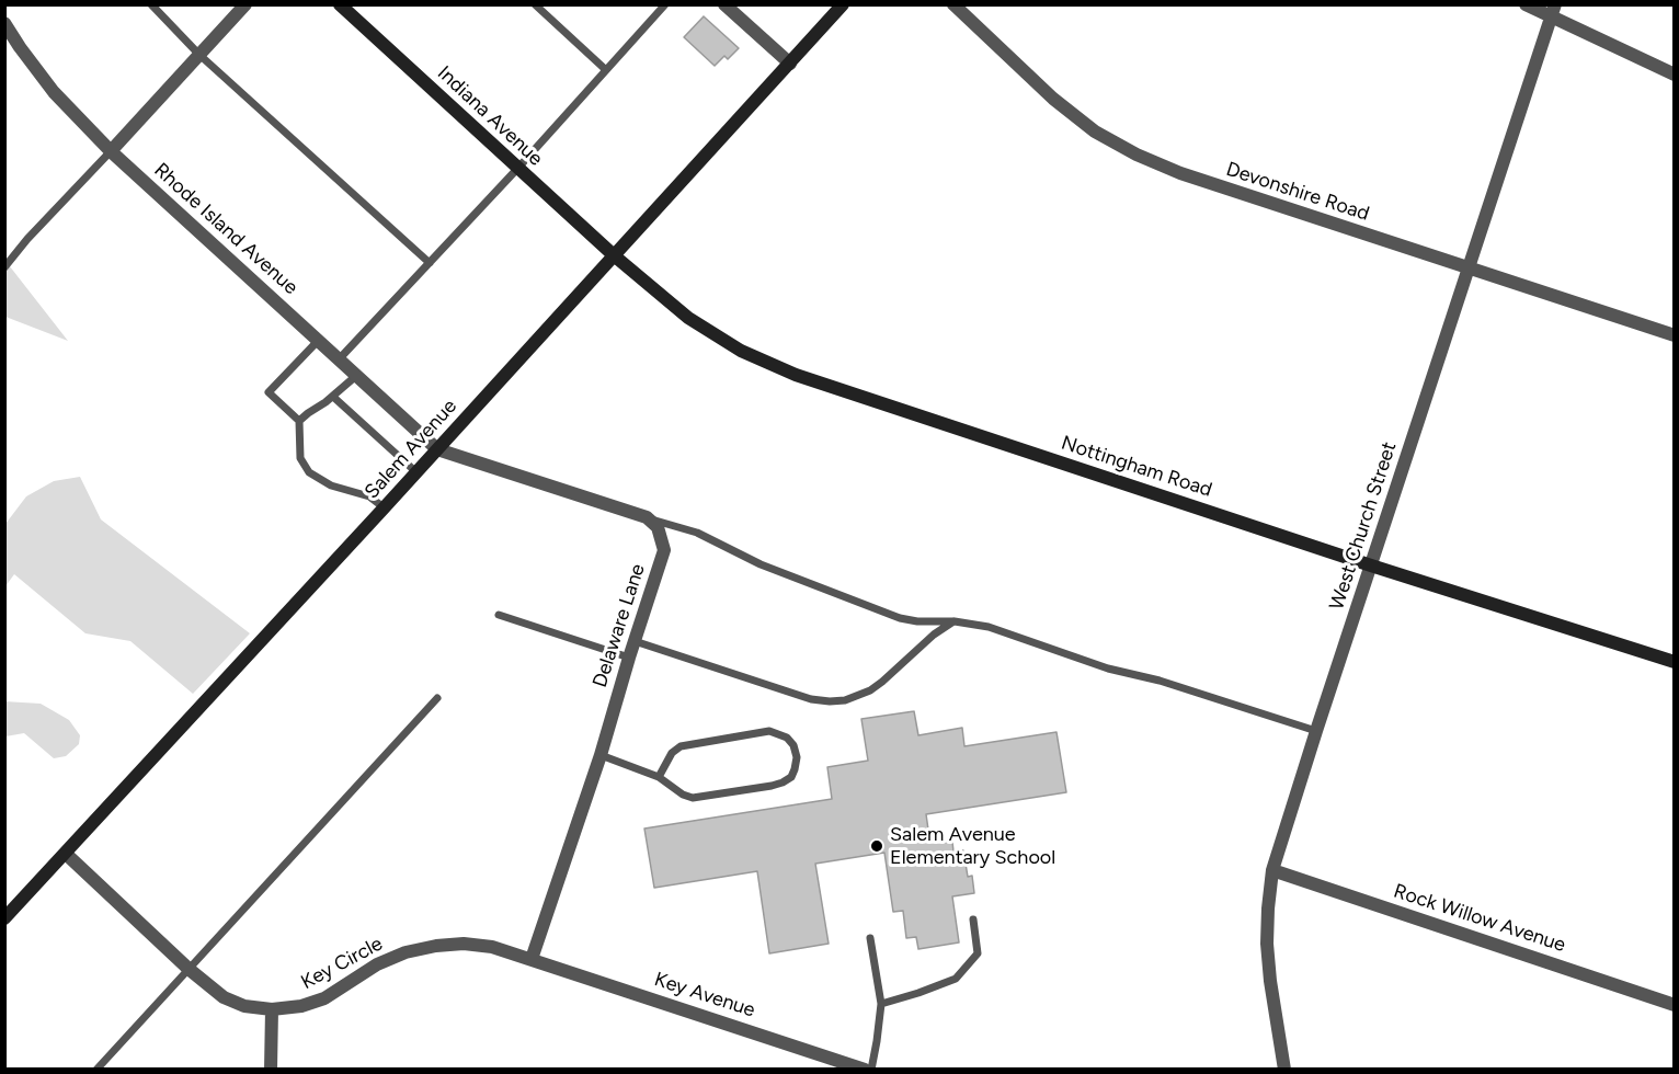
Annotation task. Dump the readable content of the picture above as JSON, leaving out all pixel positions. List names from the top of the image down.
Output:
{
  "streets": {
    "main road": ["Indiana Avenue", "Salem Avenue", "Nottingham Road"],
    "street": [
      "Devonshire Road",
      "Rhode Island Avenue",
      "West Church Street",
      "Delaware Lane",
      "Rock Willow Avenue",
      "Key Circle",
      "Key Avenue"
    ]
  },
  "crossings": [
    ["Indiana Avenue", "Salem Avenue"],
    ["Indiana Avenue", "Nottingham Road"],
    ["Devonshire Road", "West Church Street"],
    ["Rhode Island Avenue", "Salem Avenue"],
    ["Salem Avenue", "Nottingham Road"],
    ["Salem Avenue", "Key Circle"],
    ["Nottingham Road", "West Church Street"],
    ["West Church Street", "Rock Willow Avenue"],
    ["Delaware Lane", "Key Circle"],
    ["Delaware Lane", "Key Avenue"],
    ["Key Circle", "Key Avenue"]
  ],
  "places": ["Salem Avenue Elementary School"]
}
